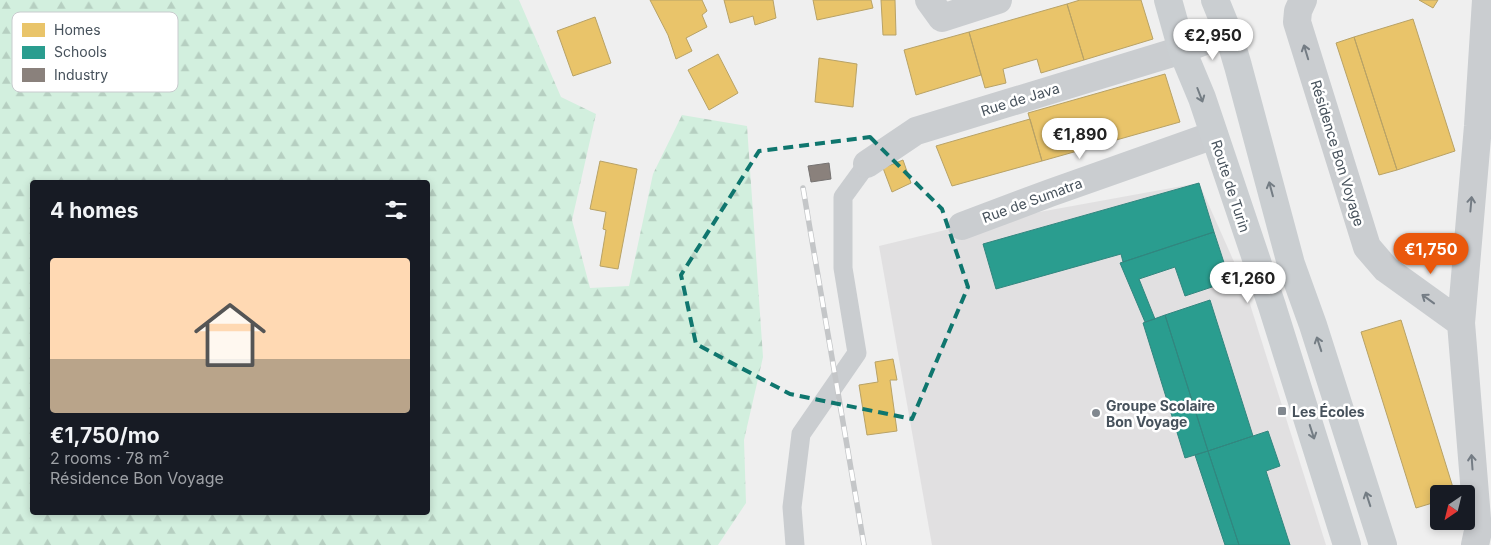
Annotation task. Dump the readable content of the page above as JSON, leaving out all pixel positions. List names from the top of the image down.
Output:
{
  "streets": {
    "main road": ["Route de Turin"],
    "street": ["Rue de Java", "Résidence Bon Voyage", "Rue de Sumatra"]
  },
  "crossings": [
    ["Rue de Java", "Route de Turin"],
    ["Route de Turin", "Rue de Sumatra"]
  ],
  "one_way": ["Résidence Bon Voyage"],
  "places": {
    "transit": ["Les Écoles"],
    "other": ["Groupe Scolaire Bon Voyage"]
  },
  "legend": ["Homes", "Schools", "Industry"],
  "north": "bottom left",
  "page": {
    "price": [
      "€2,950",
      "€1,890",
      "€1,750",
      "€1,260"
    ],
    "heading": "4 homes",
    "list": [
      {
        "name": "€1,750/mo",
        "note": "2 rooms · 78 m² · Résidence Bon Voyage"
      }
    ]
  }
}
